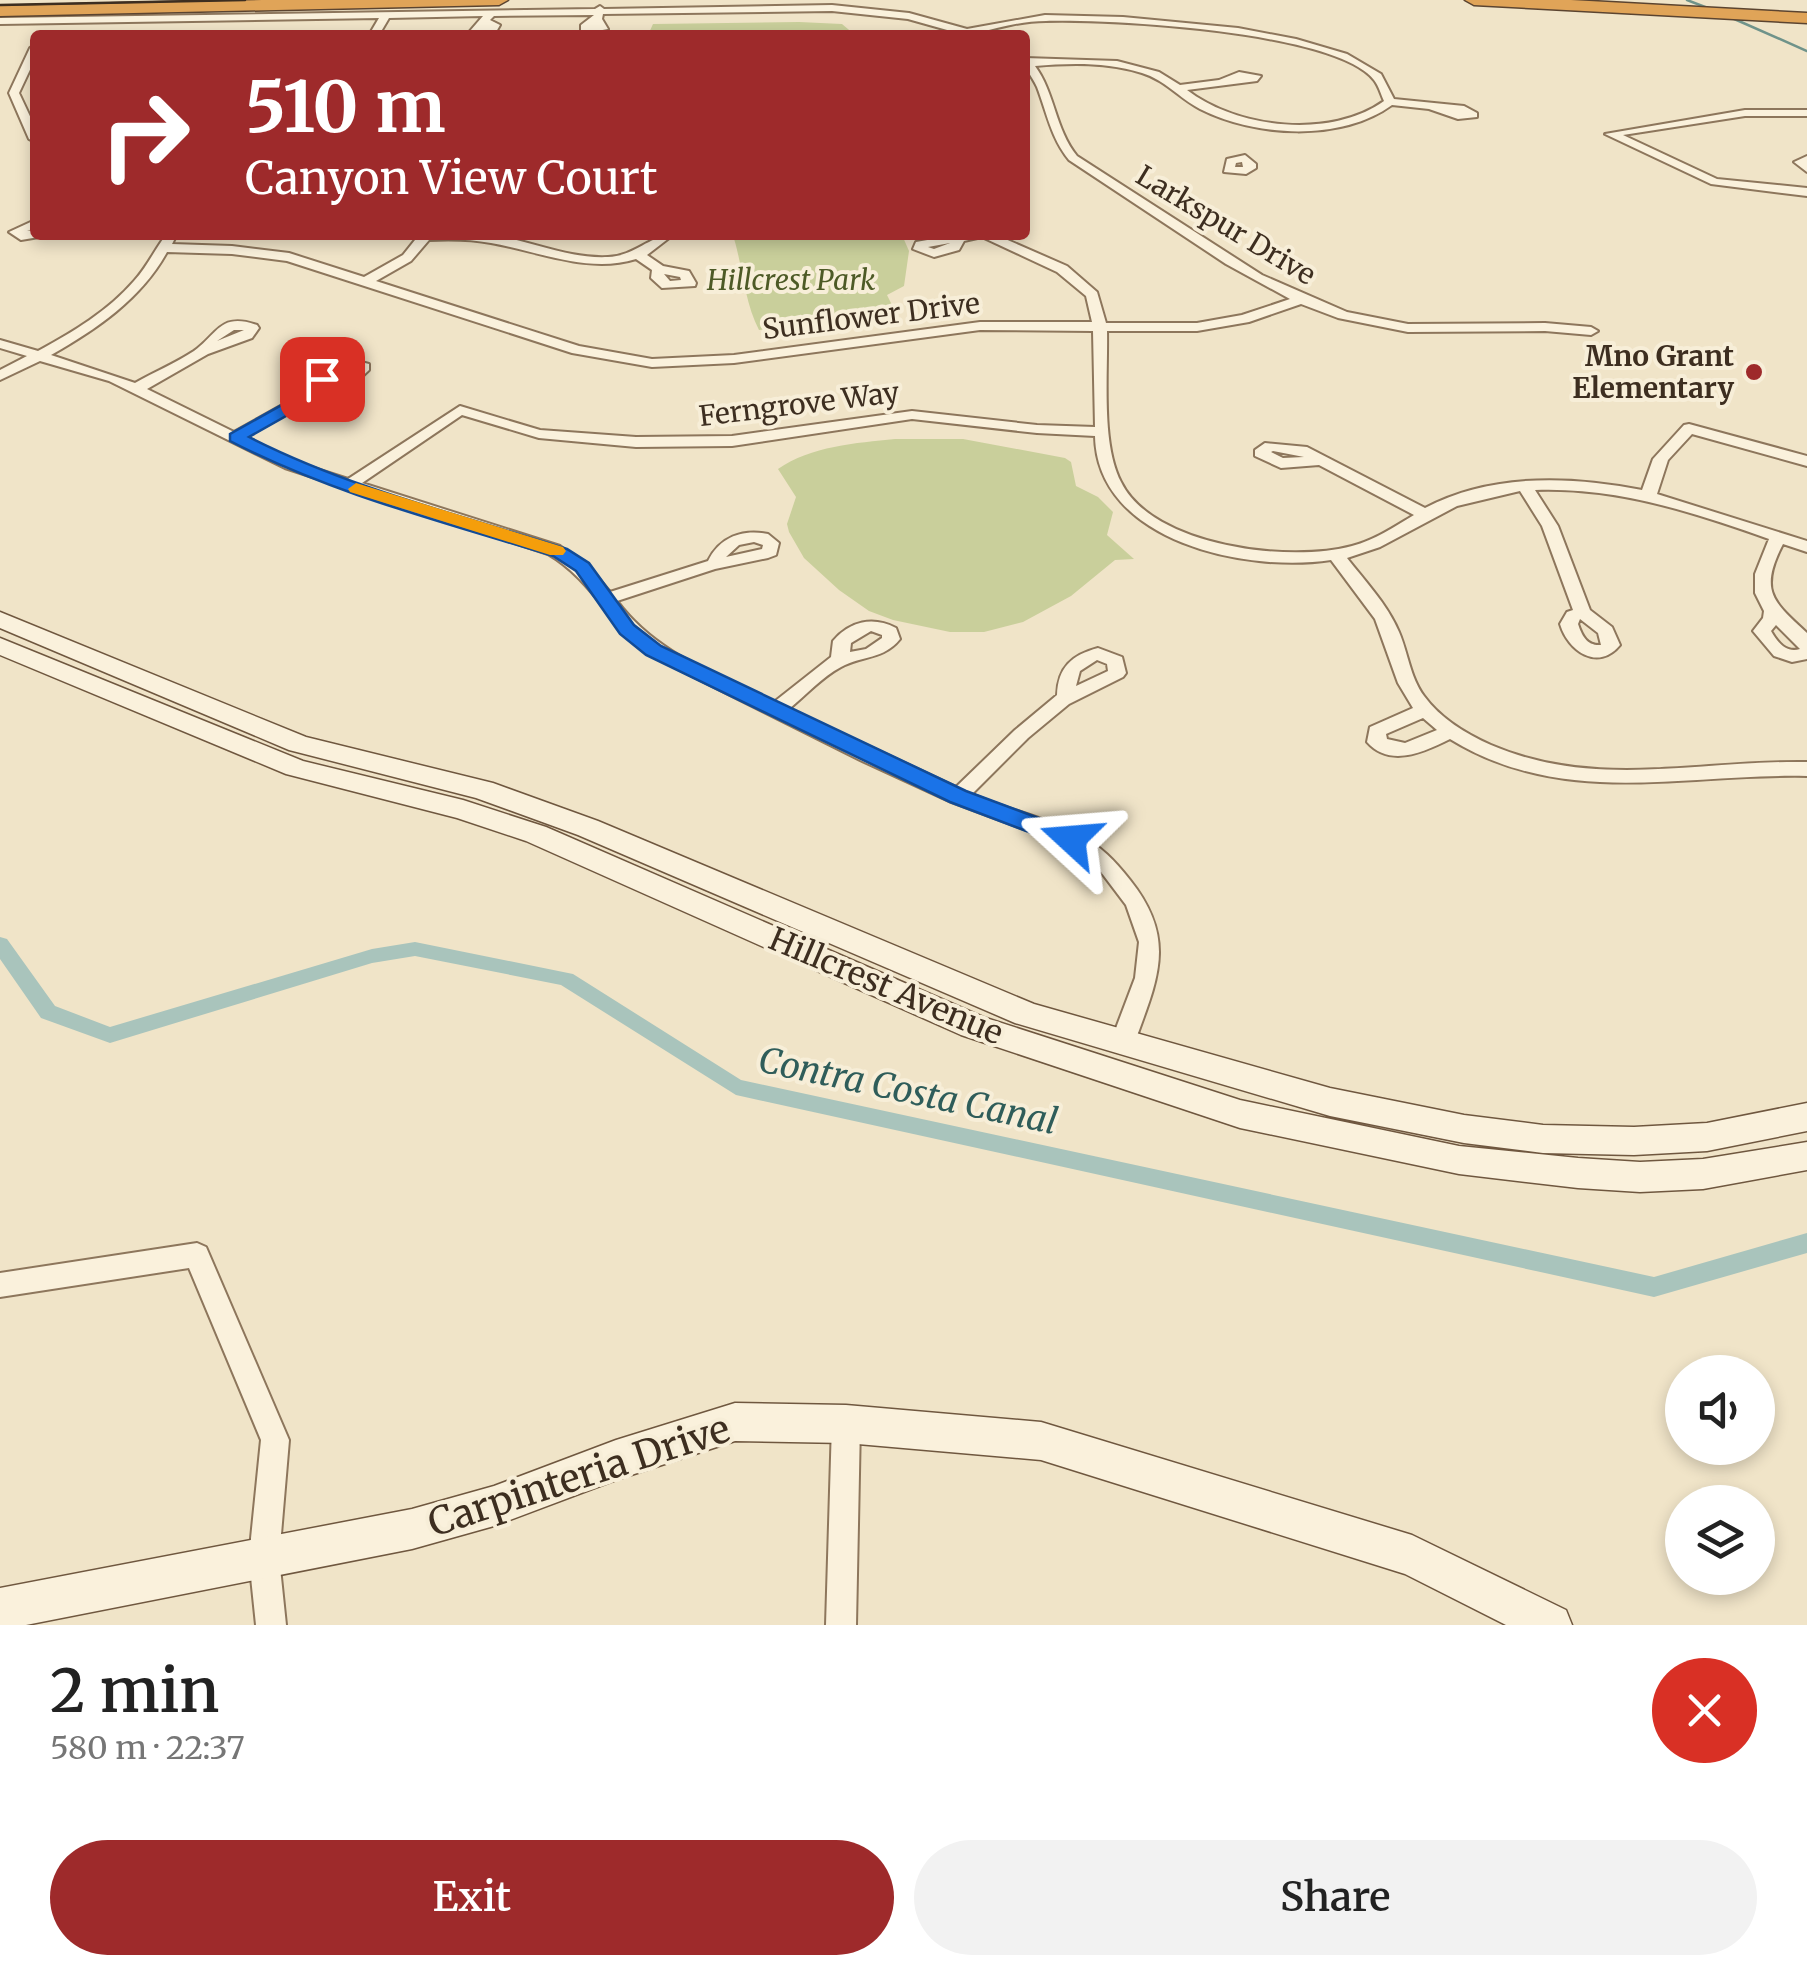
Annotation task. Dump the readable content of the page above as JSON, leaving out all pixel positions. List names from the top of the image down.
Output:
{
  "streets": {
    "main road": ["Hillcrest Avenue", "Carpinteria Drive"],
    "street": ["Larkspur Drive", "Sunflower Drive", "Ferngrove Way"]
  },
  "crossings": [
    ["Larkspur Drive", "Sunflower Drive"]
  ],
  "water": ["Contra Costa Canal"],
  "parks": ["Hillcrest Park"],
  "places": ["Mno Grant Elementary"],
  "page": {
    "turn": ["510 m", "Canyon View Court"],
    "heading": ["2 min", "580 m · 22:37"],
    "buttons": ["Exit", "Share"]
  }
}
